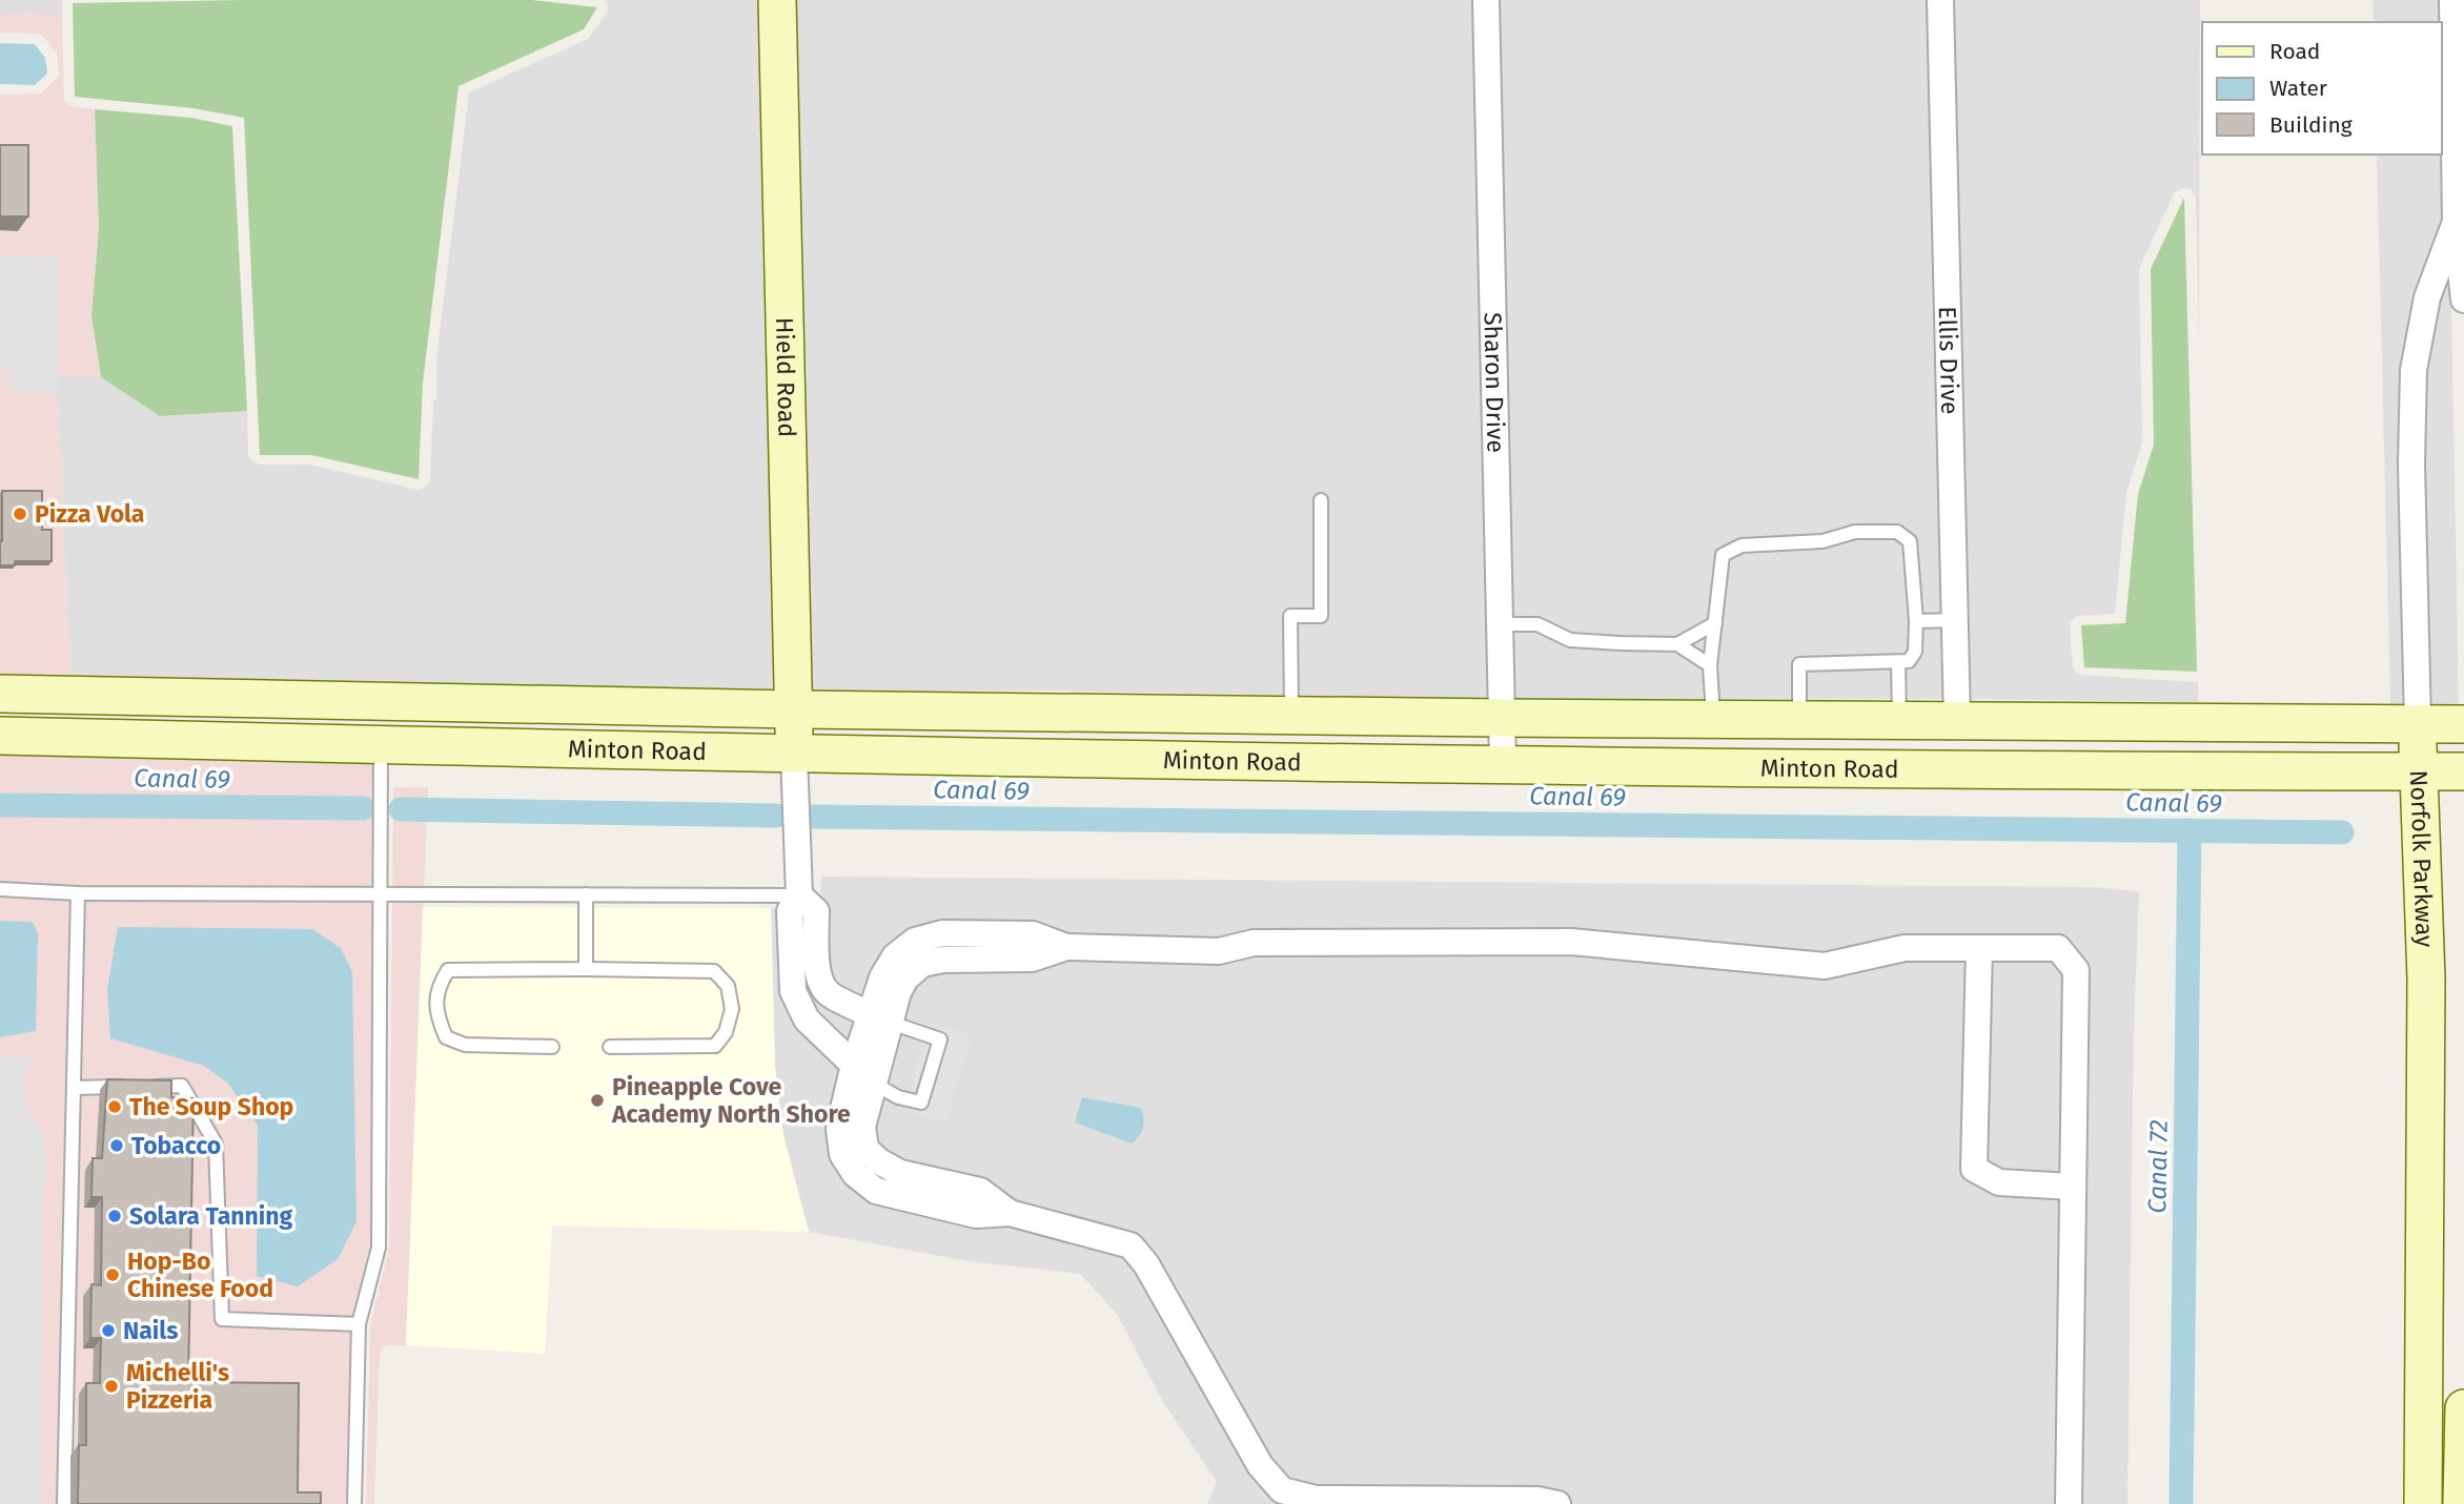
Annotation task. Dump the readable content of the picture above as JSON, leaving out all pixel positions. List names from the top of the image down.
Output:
{
  "streets": {
    "main road": ["Hield Road", "Minton Road", "Norfolk Parkway"],
    "street": ["Ellis Drive", "Sharon Drive"]
  },
  "crossings": [
    ["Ellis Drive", "Minton Road"],
    ["Hield Road", "Minton Road"],
    ["Sharon Drive", "Minton Road"],
    ["Minton Road", "Norfolk Parkway"]
  ],
  "water": ["Canal 69", "Canal 72"],
  "places": [
    "Pizza Vola",
    "Pineapple Cove Academy North Shore",
    "The Soup Shop",
    "Tobacco",
    "Solara Tanning",
    "Hop-Bo Chinese Food",
    "Nails",
    "Michelli's Pizzeria"
  ],
  "legend": ["Road", "Water", "Building"]
}
